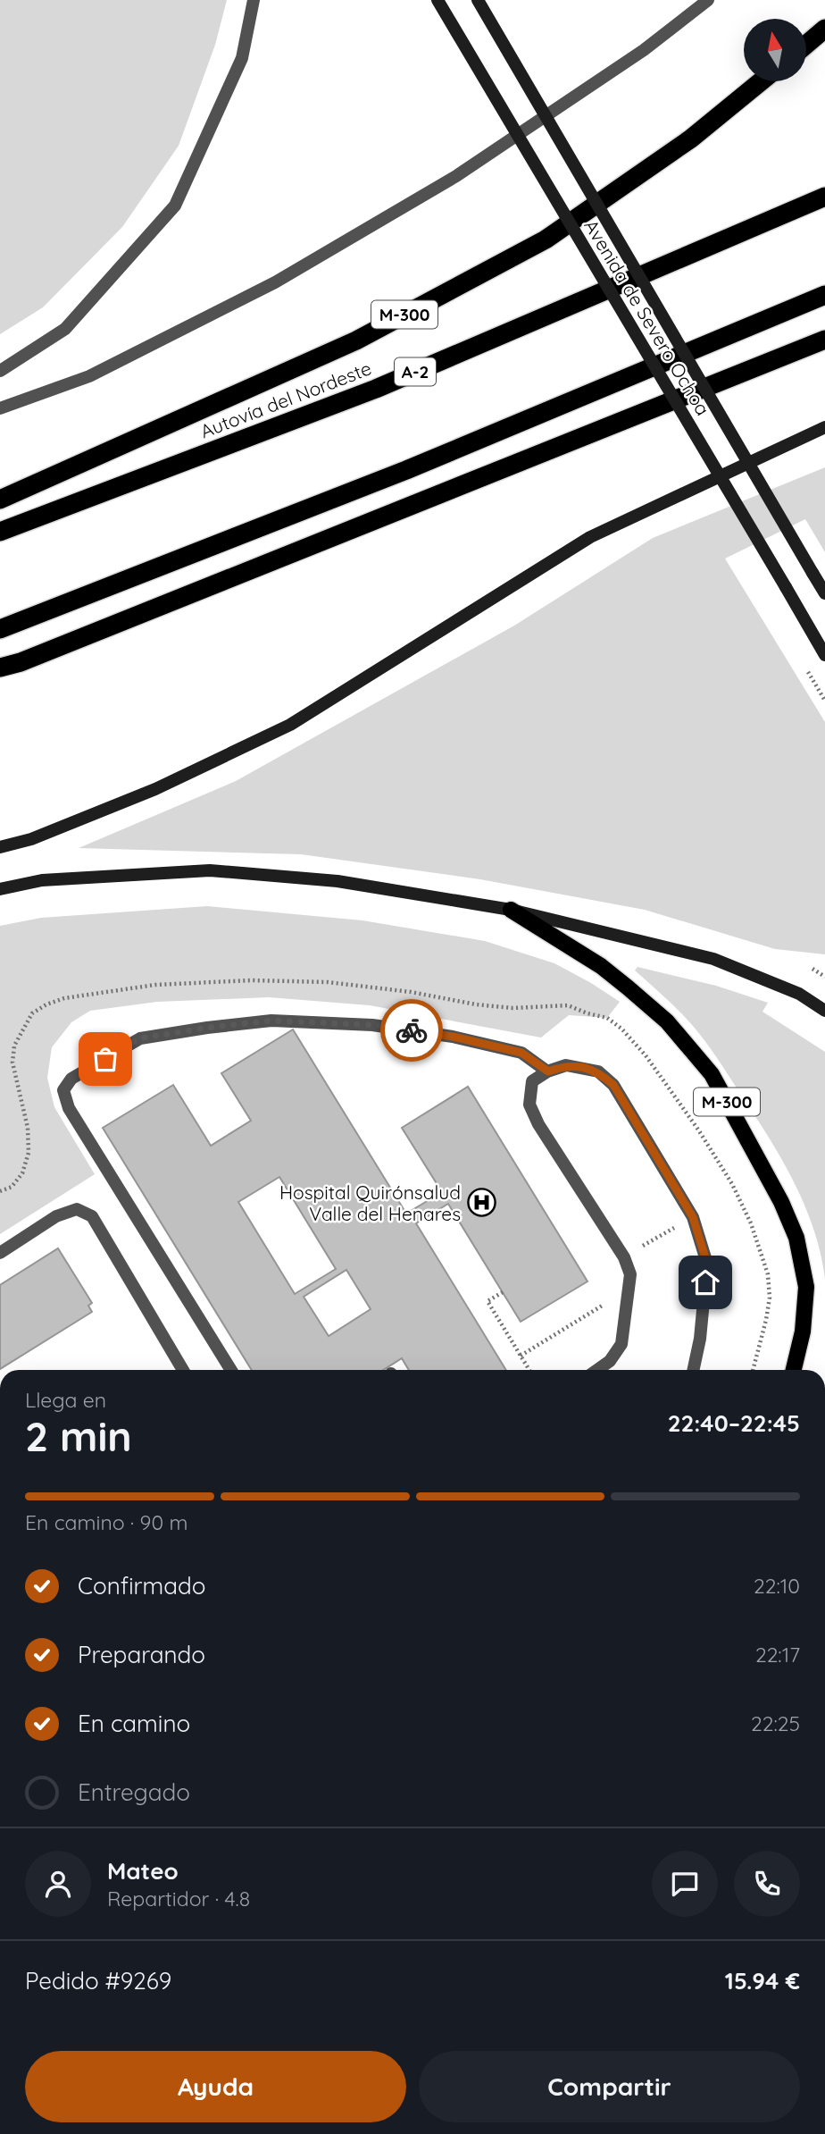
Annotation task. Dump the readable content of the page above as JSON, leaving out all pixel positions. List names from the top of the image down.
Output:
{
  "streets": {
    "highway": ["M-300", "A-2", "Autovía del Nordeste"],
    "street": ["Avenida de Severo Ochoa"]
  },
  "places": {
    "hospital": ["Hospital Quirónsalud Valle del Henares"]
  },
  "north": "top",
  "page": {
    "heading": ["2 min", "Llega en", "22:40–22:45"],
    "panel": [
      "Mateo",
      "Repartidor · 4.8",
      "Pedido #9269",
      "15.94 €"
    ],
    "bar": "En camino · 90 m",
    "list": [
      ["Confirmado", "22:10"],
      ["Preparando", "22:17"],
      ["En camino", "22:25"],
      "Entregado"
    ],
    "buttons": ["Ayuda", "Compartir"]
  }
}
